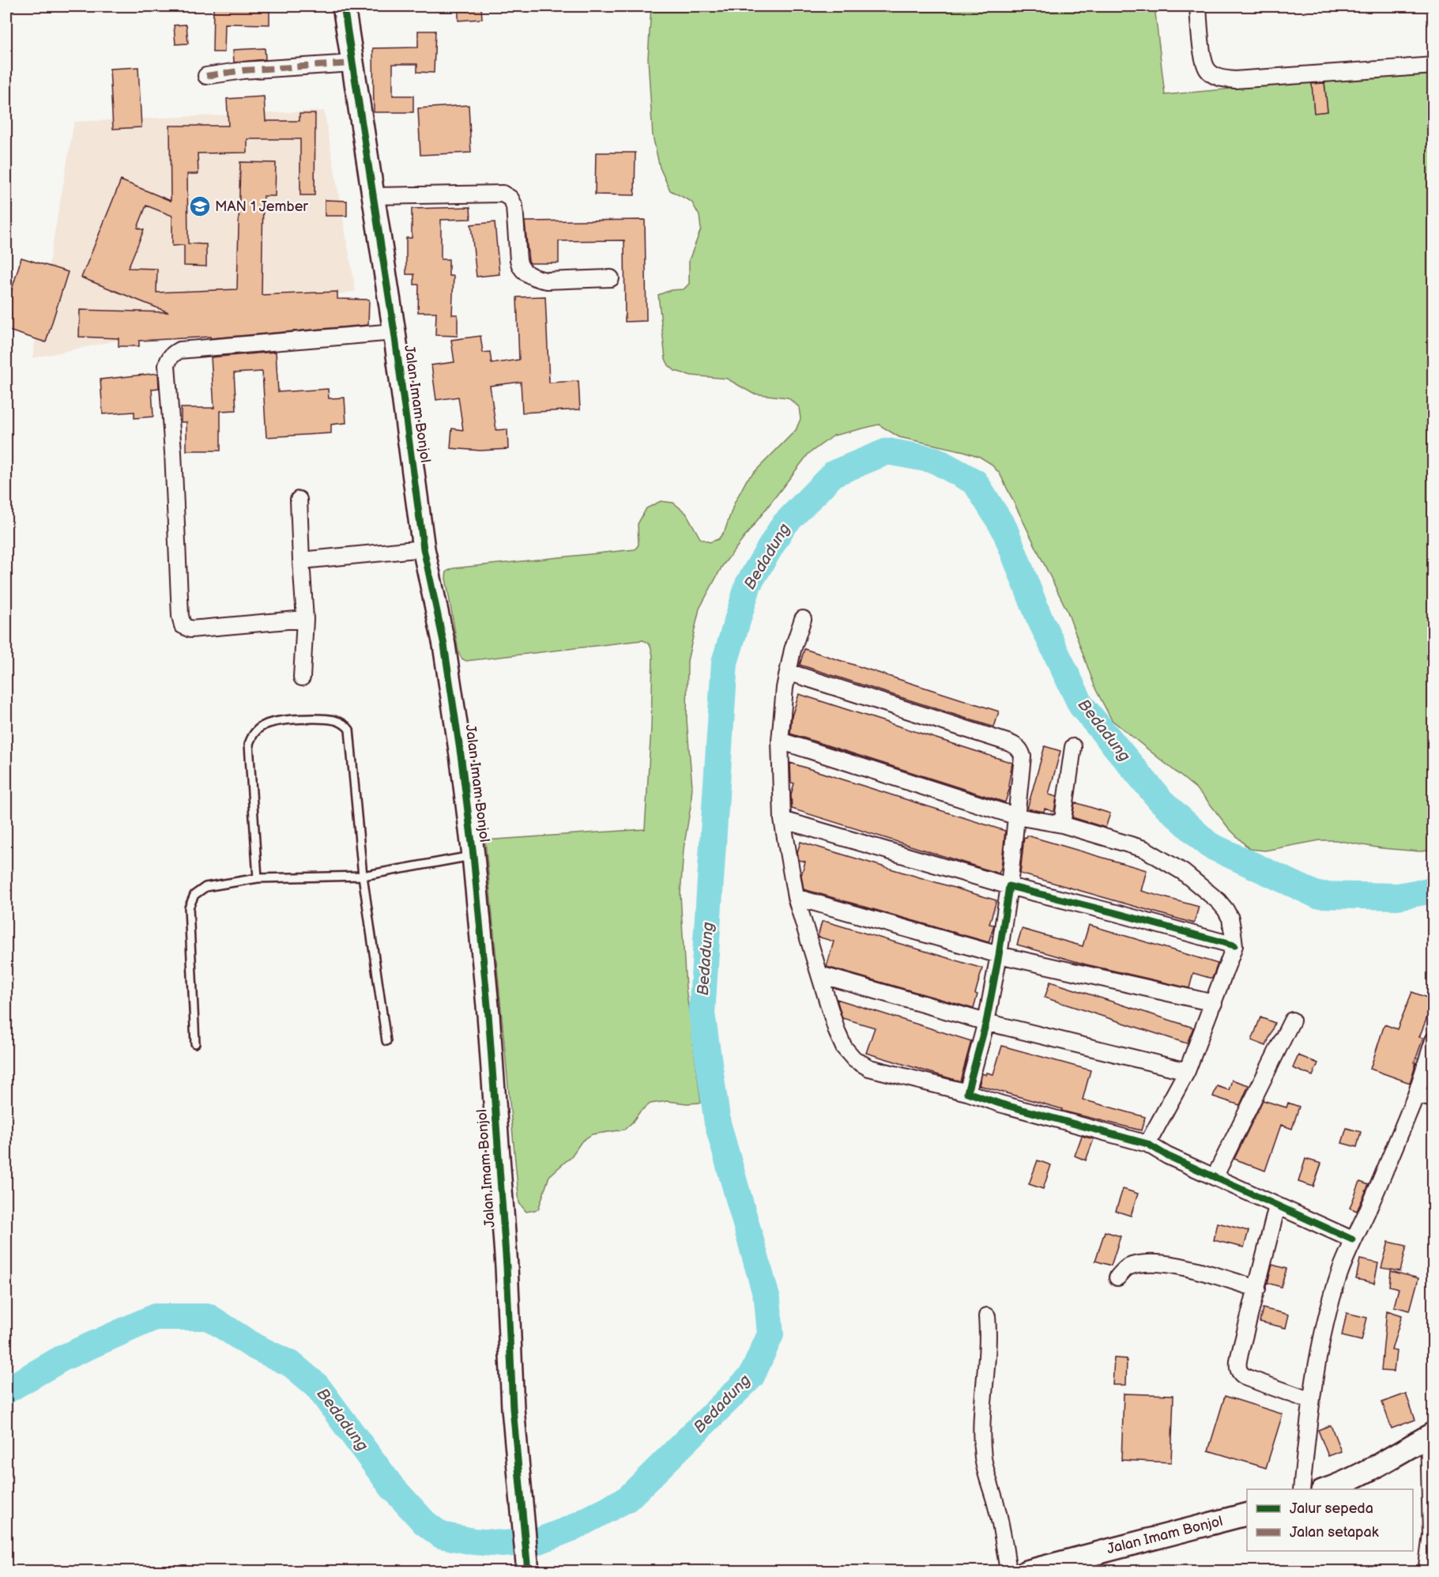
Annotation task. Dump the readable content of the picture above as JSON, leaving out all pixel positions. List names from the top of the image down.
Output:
{
  "streets": {
    "street": ["Jalan Imam Bonjol"]
  },
  "water": ["Bedadung"],
  "places": {
    "school or university": ["MAN 1 Jember"]
  },
  "legend": ["Jalur sepeda", "Jalan setapak"]
}
